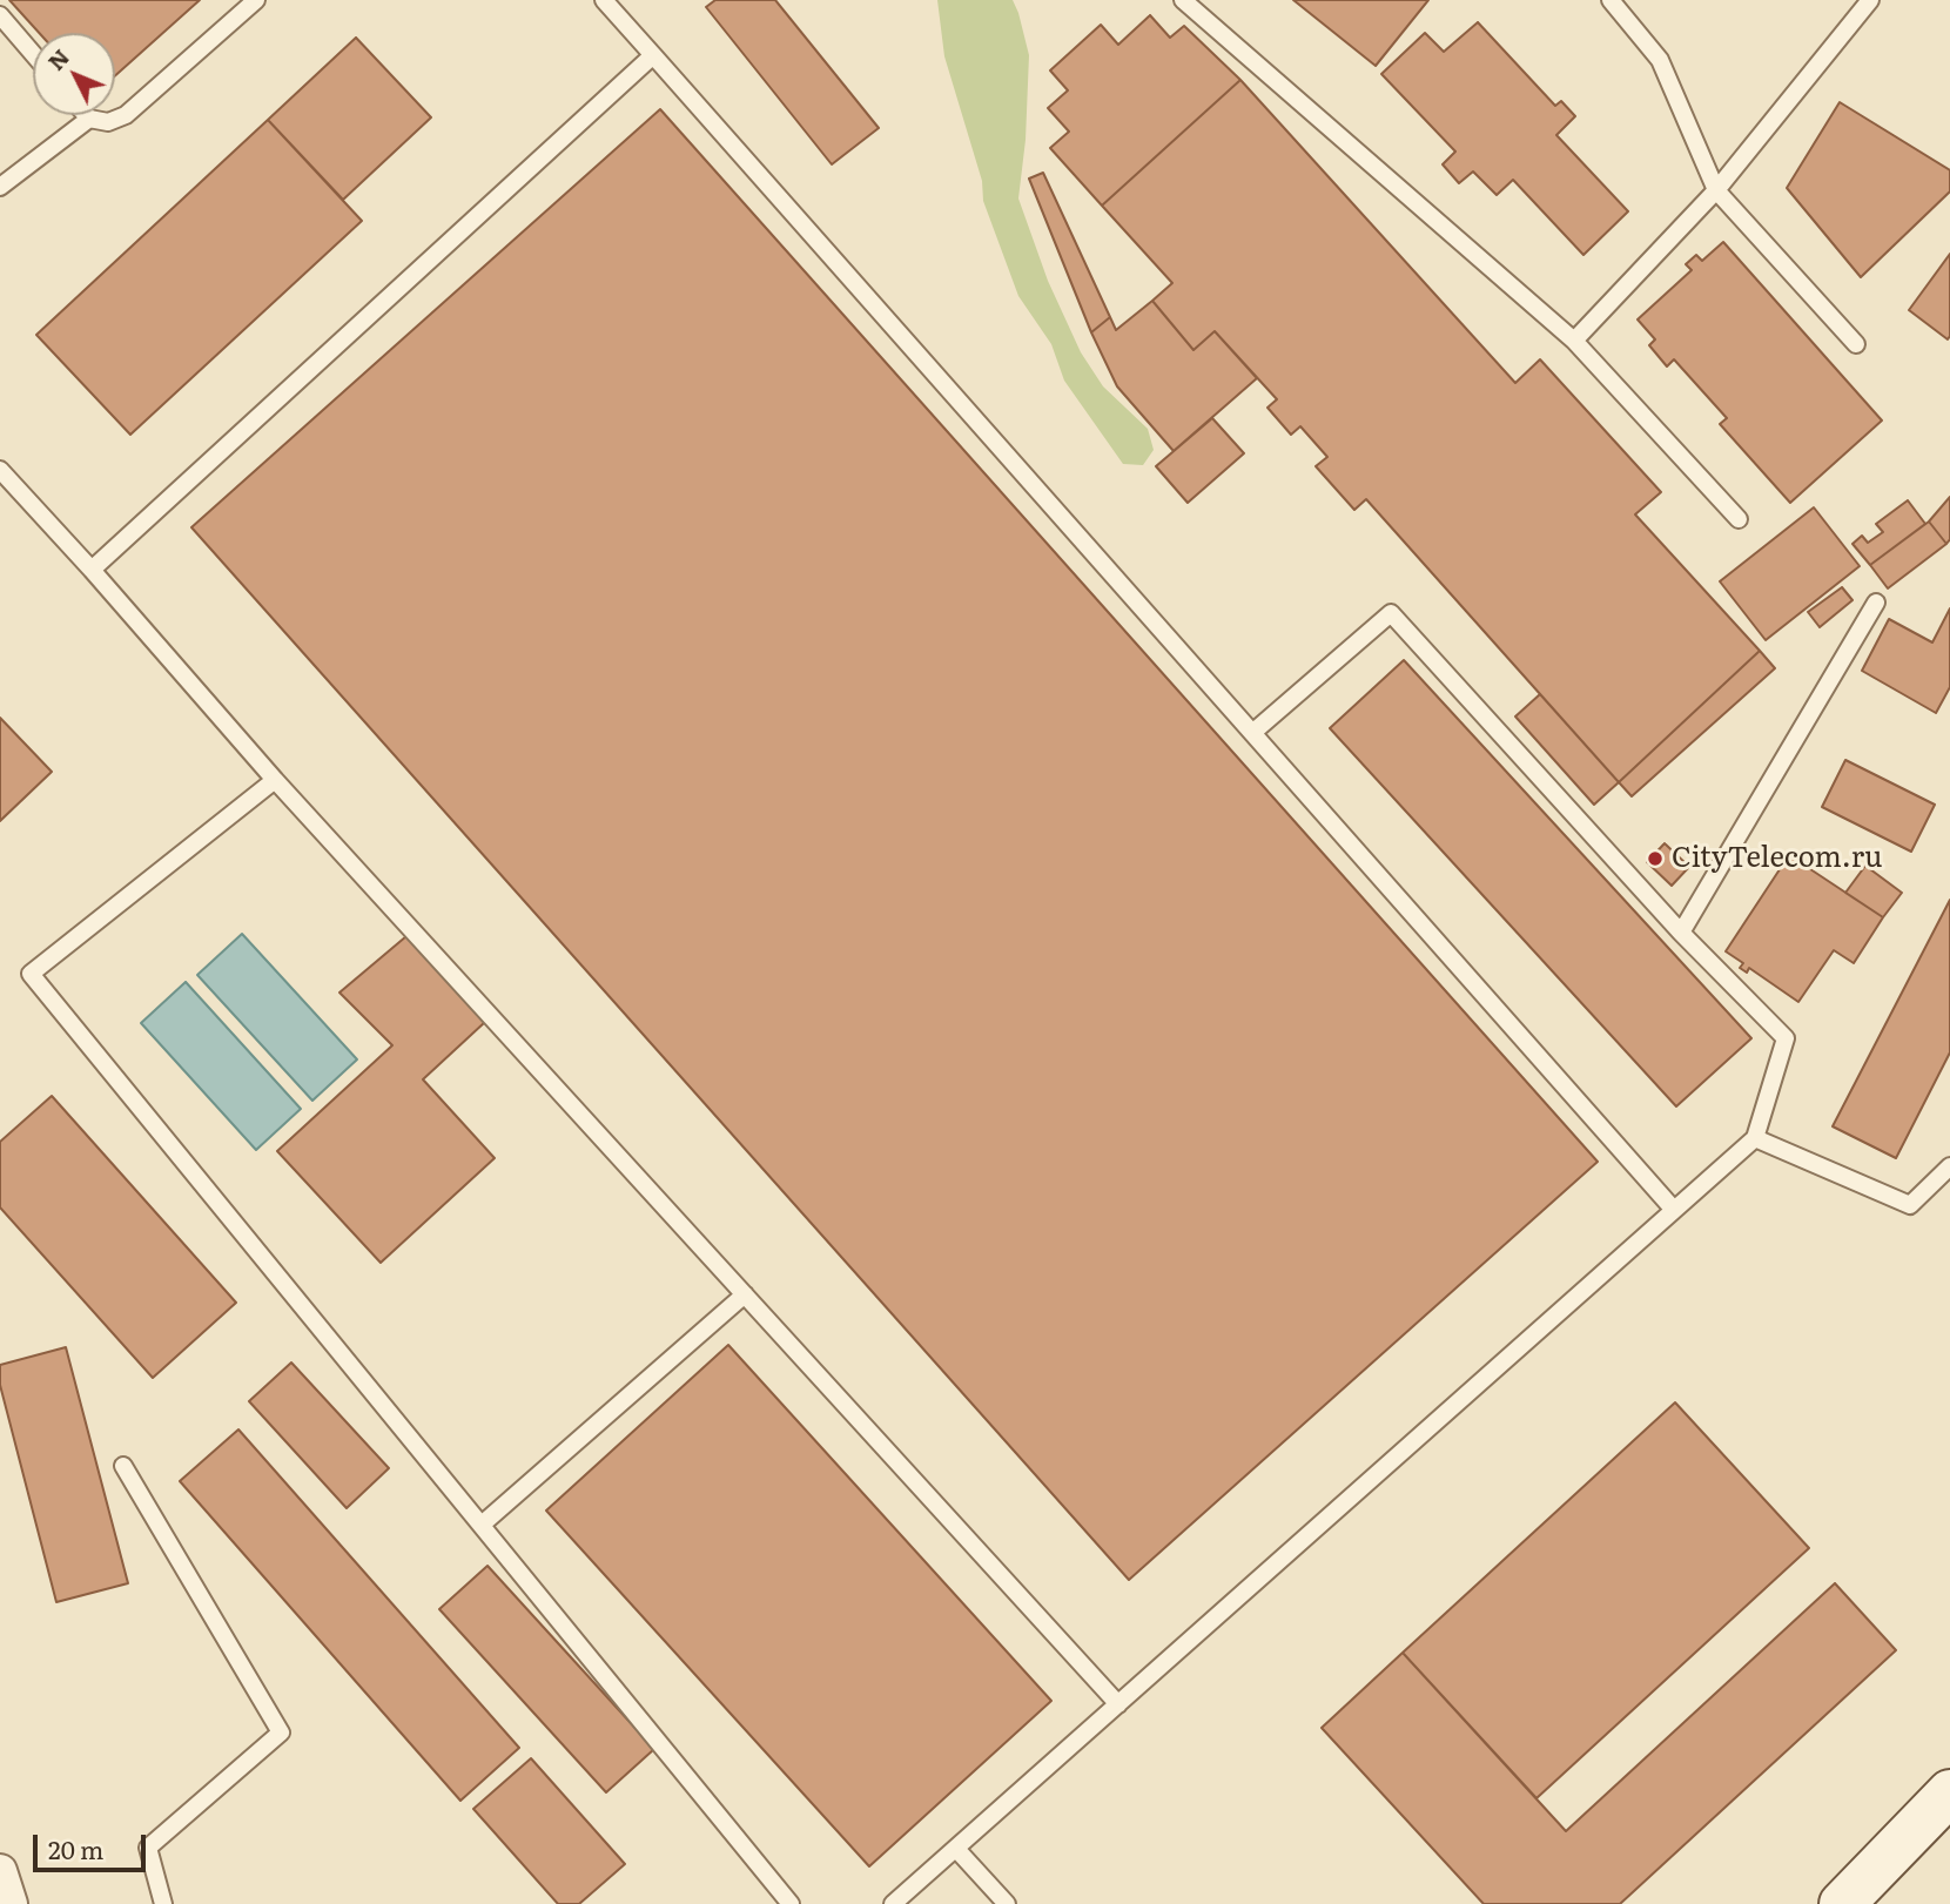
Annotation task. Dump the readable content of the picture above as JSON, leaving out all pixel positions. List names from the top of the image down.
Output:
{
  "places": ["CityTelecom.ru"],
  "scale_bar": "20 m",
  "north": "top left"
}
